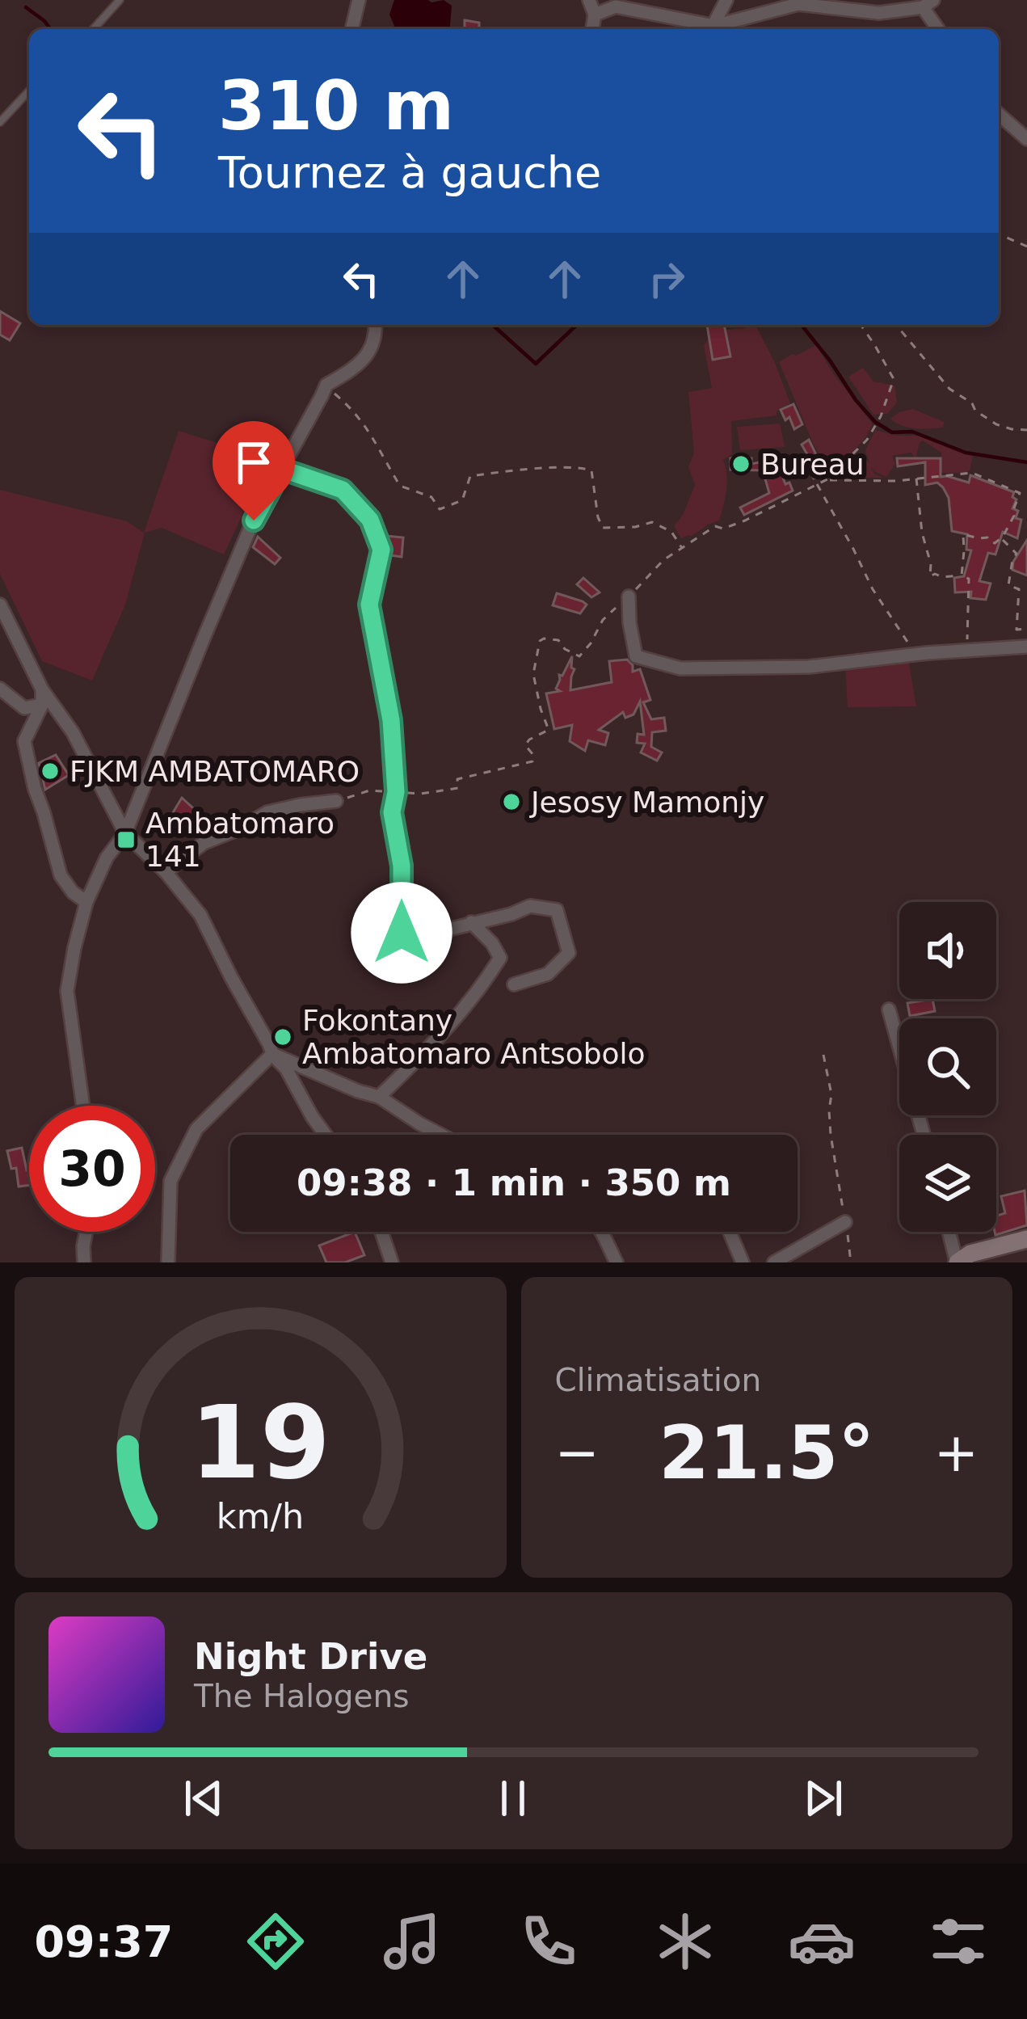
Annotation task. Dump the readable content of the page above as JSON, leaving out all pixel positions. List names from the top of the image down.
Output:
{
  "places": {
    "other": [
      "Bureau",
      "FJKM AMBATOMARO",
      "Jesosy Mamonjy",
      "Fokontany Ambatomaro Antsobolo"
    ],
    "transit": ["Ambatomaro 141"]
  },
  "page": {
    "turn": ["310 m", "Tournez à gauche"],
    "limit": "30",
    "trip": "09:38 · 1 min · 350 m",
    "tile": "Climatisation",
    "heat": ["−", "21.5°", "+"],
    "song": ["Night Drive", "The Halogens"],
    "tabs": "09:37",
    "gauge": ["19", "km/h"]
  }
}
